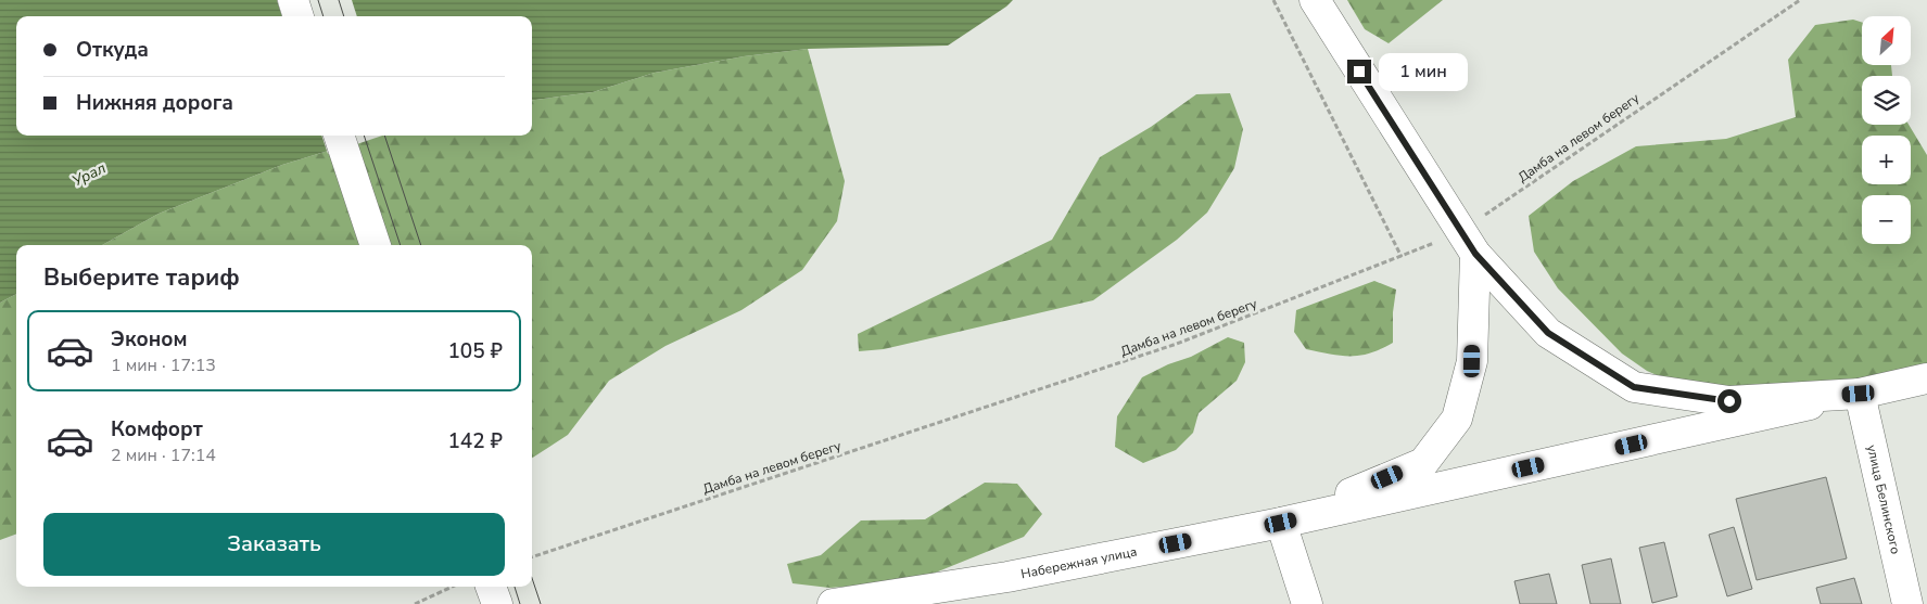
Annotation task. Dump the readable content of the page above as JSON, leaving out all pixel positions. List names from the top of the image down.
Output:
{
  "streets": {
    "main road": ["улица Белинского", "Набережная улица"],
    "path": ["Дамба на левом берегу"]
  },
  "crossings": [
    ["улица Белинского", "Набережная улица"]
  ],
  "water": ["Урал"],
  "north": "top right",
  "page": {
    "map_buttons": ["+", "−"],
    "banner": ["Откуда", "Нижняя дорога"],
    "bubble": "1 мин",
    "heading": "Выберите тариф",
    "list": [
      {
        "name": "Эконом",
        "note": "1 мин · 17:13",
        "value": "105 ₽"
      },
      {
        "name": "Комфорт",
        "note": "2 мин · 17:14",
        "value": "142 ₽"
      }
    ],
    "buttons": "Заказать"
  }
}
